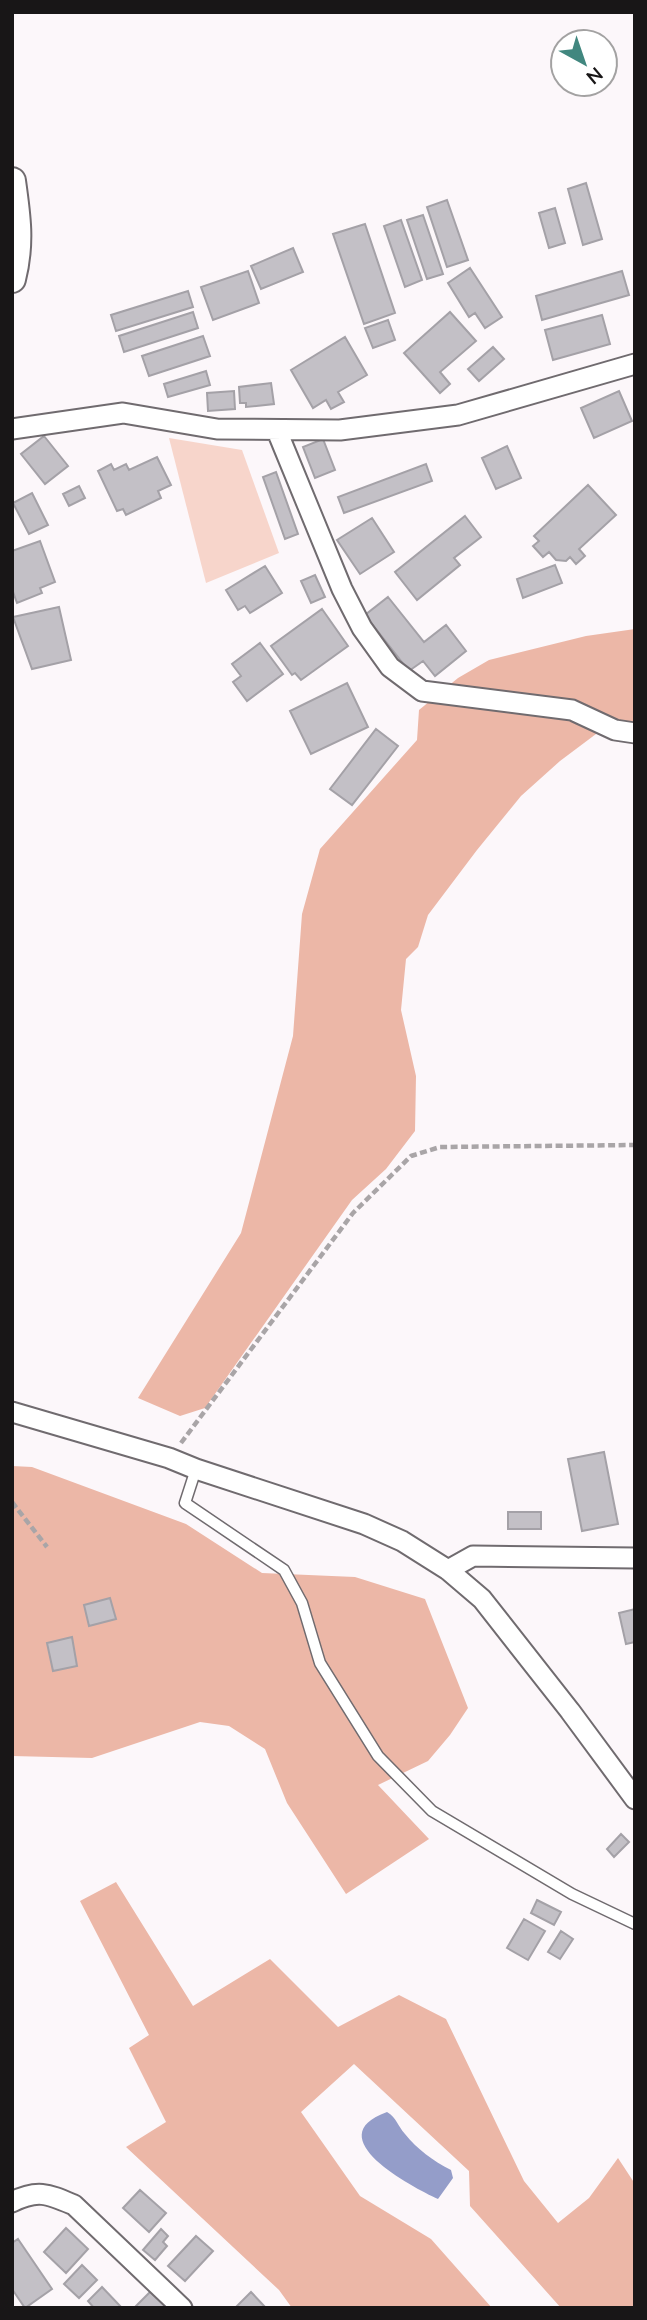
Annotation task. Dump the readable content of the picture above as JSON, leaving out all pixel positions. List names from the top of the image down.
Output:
{
  "north": "bottom right"
}
